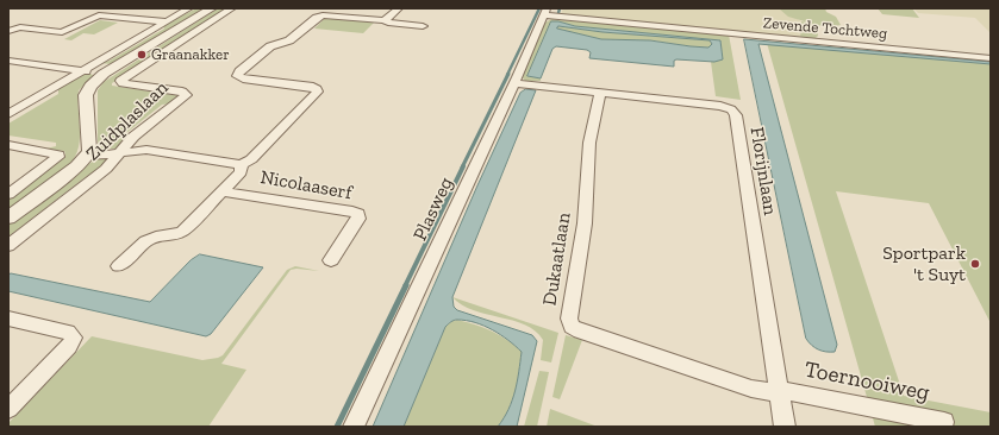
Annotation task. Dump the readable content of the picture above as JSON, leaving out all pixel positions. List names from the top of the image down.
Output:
{
  "streets": {
    "street": [
      "Zevende Tochtweg",
      "Zuidplaslaan",
      "Florijnlaan",
      "Nicolaaserf",
      "Plasweg",
      "Dukaatlaan",
      "Toernooiweg"
    ]
  },
  "crossings": [
    ["Zevende Tochtweg", "Plasweg"],
    ["Zuidplaslaan", "Nicolaaserf"],
    ["Florijnlaan", "Plasweg"],
    ["Florijnlaan", "Dukaatlaan"],
    ["Florijnlaan", "Toernooiweg"],
    ["Dukaatlaan", "Toernooiweg"]
  ],
  "places": ["Graanakker", "Sportpark 't Suyt"]
}
